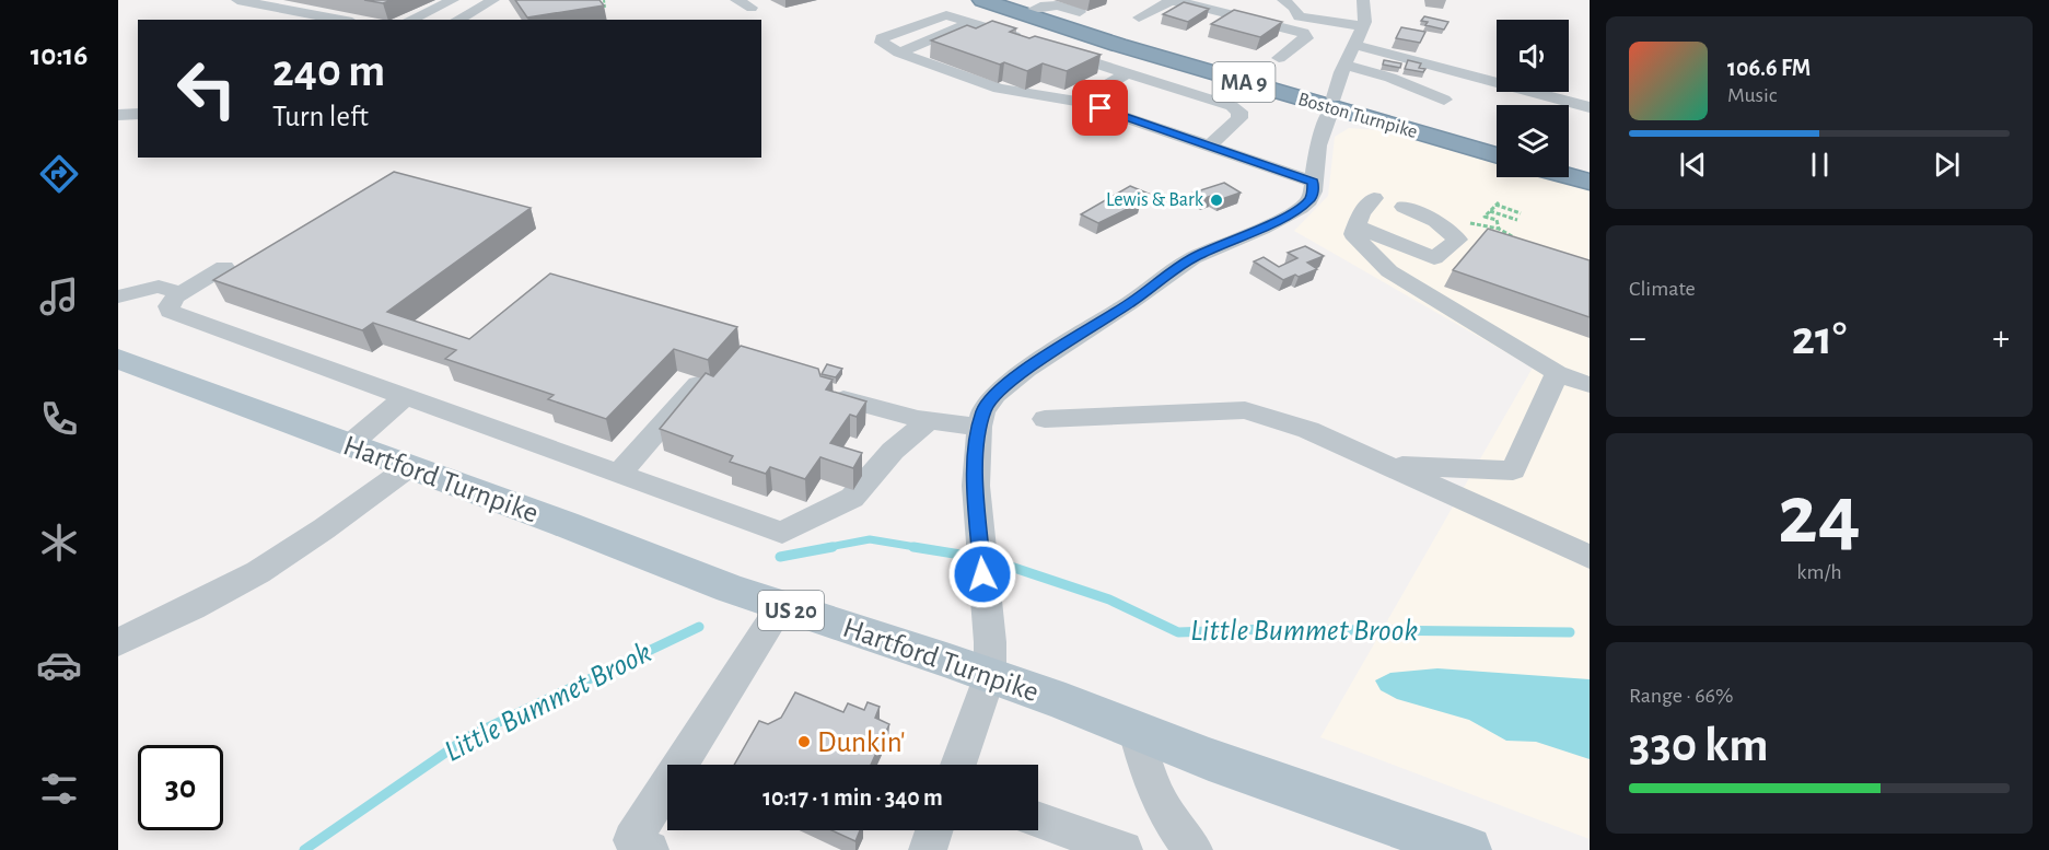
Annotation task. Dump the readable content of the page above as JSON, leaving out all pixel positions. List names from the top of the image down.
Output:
{
  "streets": {
    "highway": ["MA 9", "Boston Turnpike"],
    "main road": ["Hartford Turnpike", "US 20"]
  },
  "water": ["Little Bummet Brook"],
  "places": ["Lewis & Bark", "Dunkin'"],
  "page": {
    "tabs": "10:16",
    "turn": ["240 m", "Turn left"],
    "song": ["106.6 FM", "Music"],
    "tile": [
      "Climate",
      ["24", "km/h"],
      ["Range · 66%", "330 km"]
    ],
    "heat": ["−", "21°", "+"],
    "limit": "30",
    "trip": "10:17 · 1 min · 340 m"
  }
}
